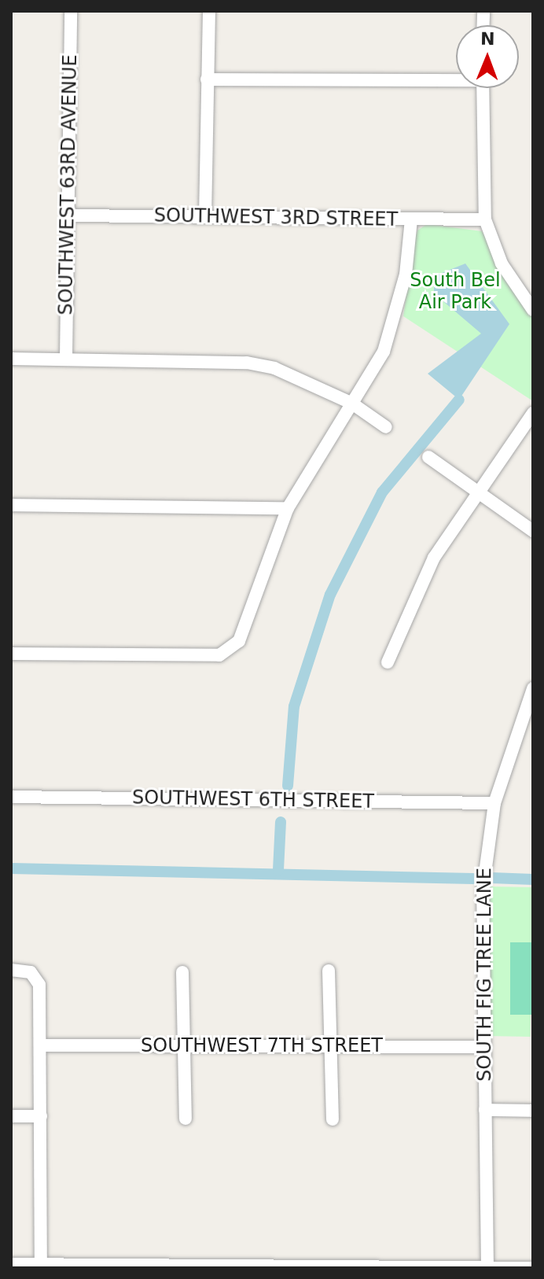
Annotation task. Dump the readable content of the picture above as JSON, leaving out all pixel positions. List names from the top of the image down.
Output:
{
  "streets": {
    "street": [
      "SOUTHWEST 63RD AVENUE",
      "SOUTHWEST 3RD STREET",
      "SOUTHWEST 6TH STREET",
      "SOUTH FIG TREE LANE",
      "SOUTHWEST 7TH STREET"
    ]
  },
  "crossings": [
    ["SOUTHWEST 63RD AVENUE", "SOUTHWEST 3RD STREET"],
    ["SOUTHWEST 6TH STREET", "SOUTH FIG TREE LANE"],
    ["SOUTH FIG TREE LANE", "SOUTHWEST 7TH STREET"]
  ],
  "parks": ["South Bel Air Park"],
  "north": "top"
}
